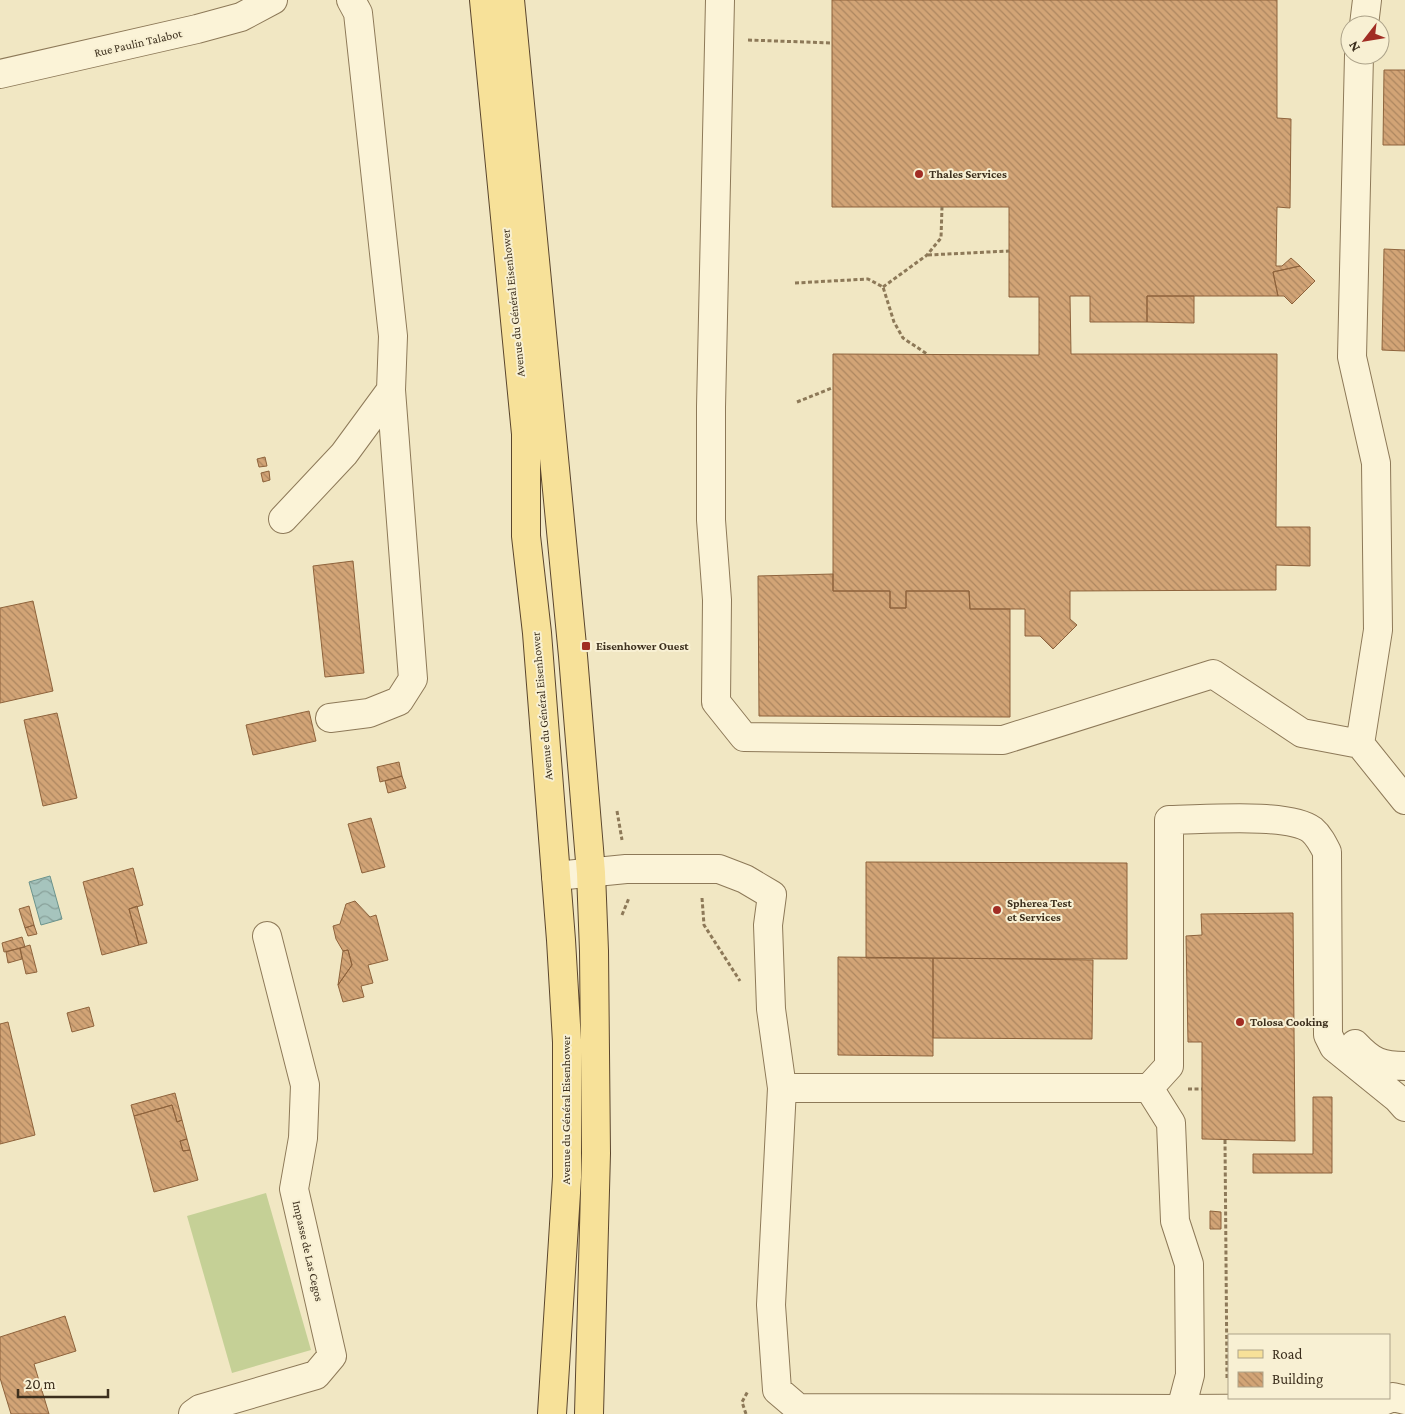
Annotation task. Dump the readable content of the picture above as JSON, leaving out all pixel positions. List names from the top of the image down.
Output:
{
  "streets": {
    "main road": ["Avenue du Général Eisenhower"],
    "street": ["Rue Paulin Talabot", "Impasse de Las Cegos"]
  },
  "places": {
    "other": ["Thales Services", "Spherea Test et Services", "Tolosa Cooking"],
    "transit": ["Eisenhower Ouest"]
  },
  "legend": ["Road", "Building"],
  "scale_bar": "20 m",
  "north": "bottom left"
}
